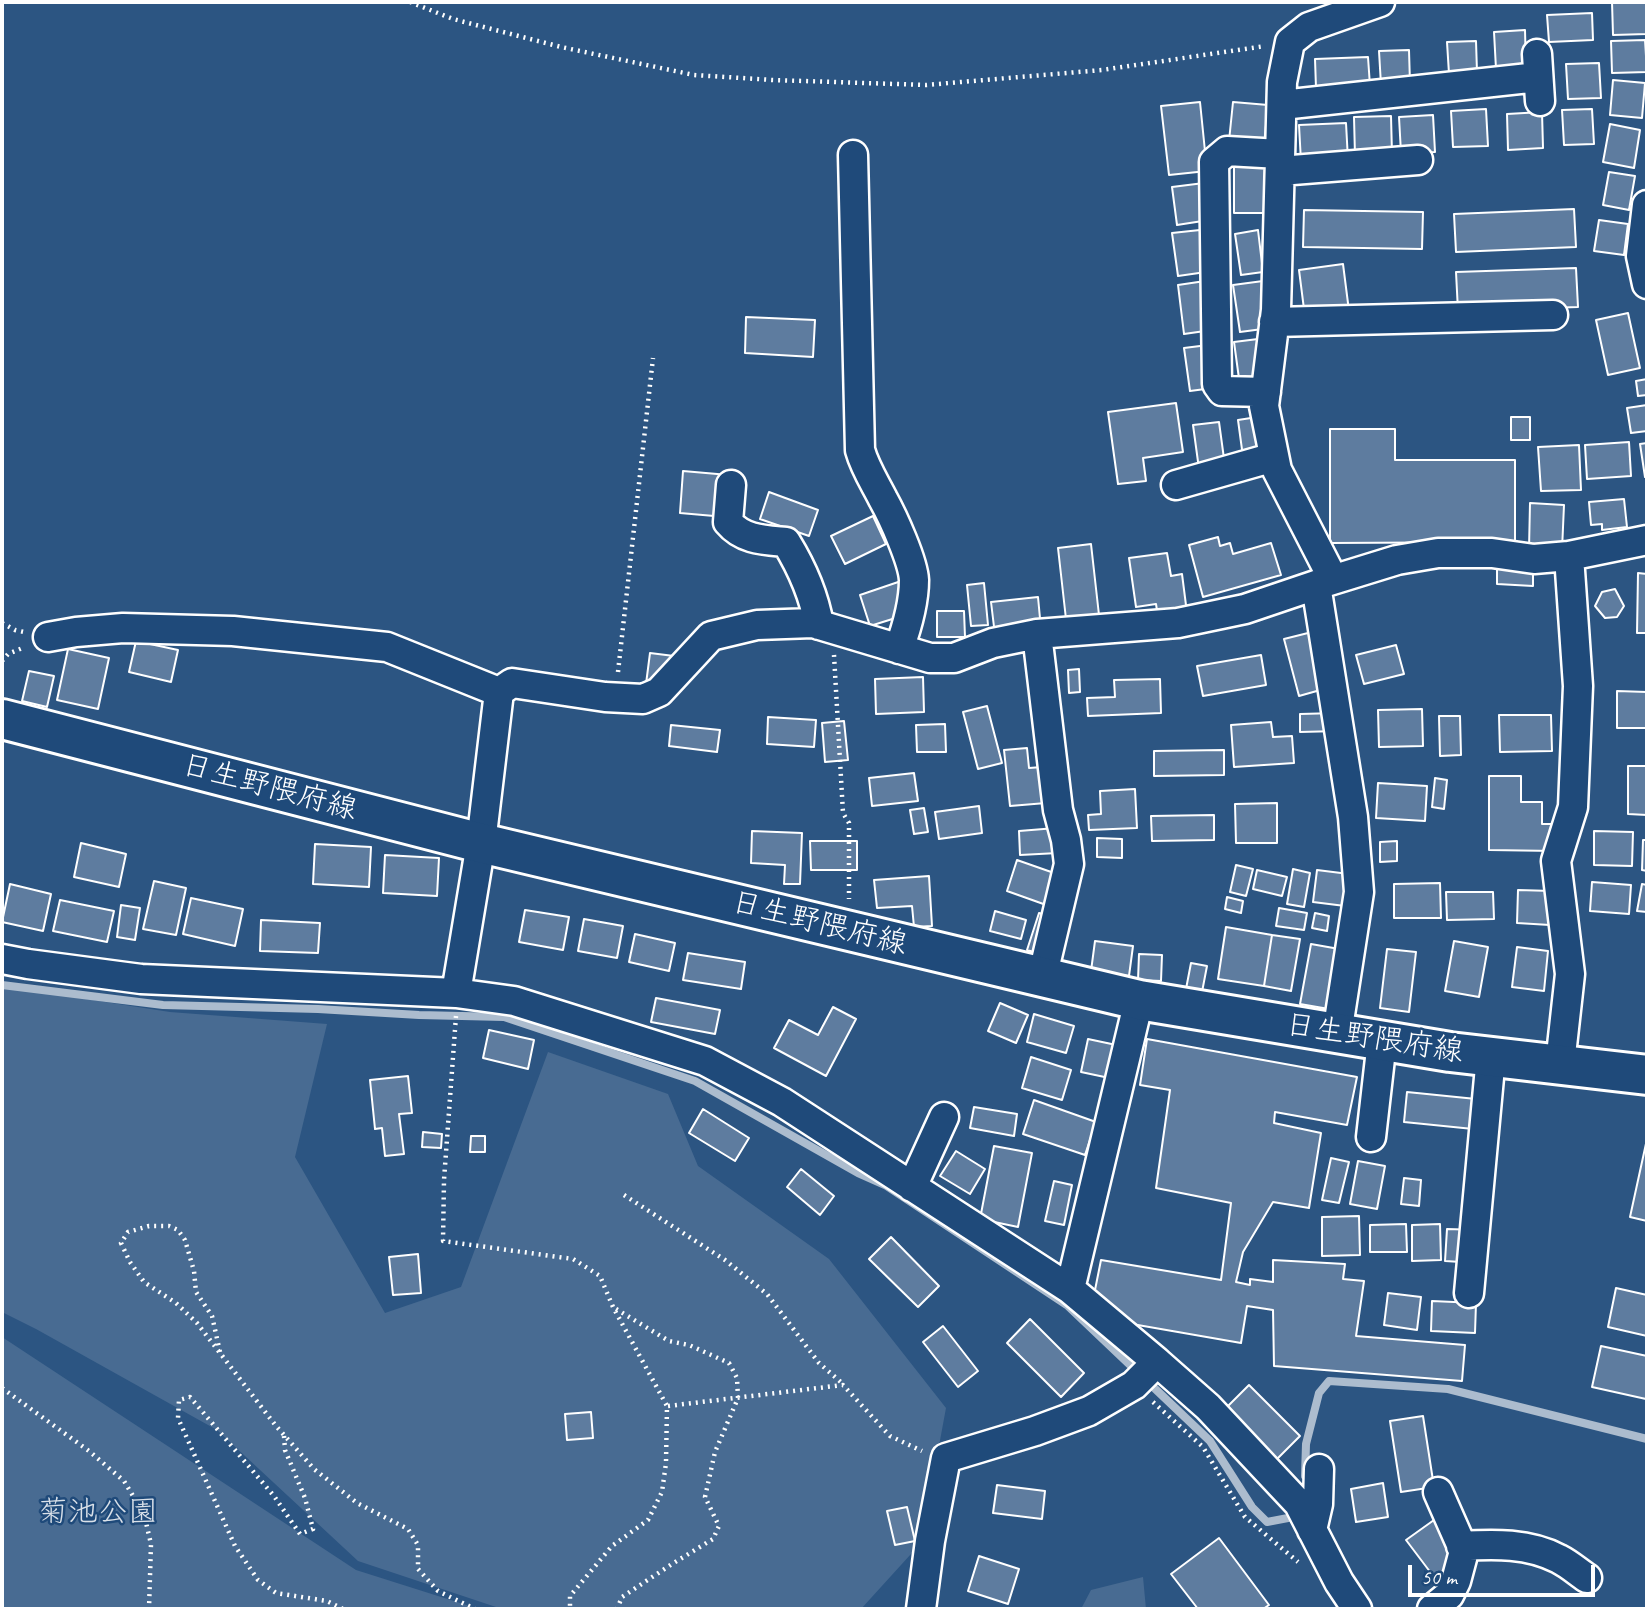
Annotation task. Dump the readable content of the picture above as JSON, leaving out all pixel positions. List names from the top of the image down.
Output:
{
  "streets": {
    "main road": ["日生野隈府線"]
  },
  "parks": ["菊池公園"],
  "scale_bar": "50 m"
}
